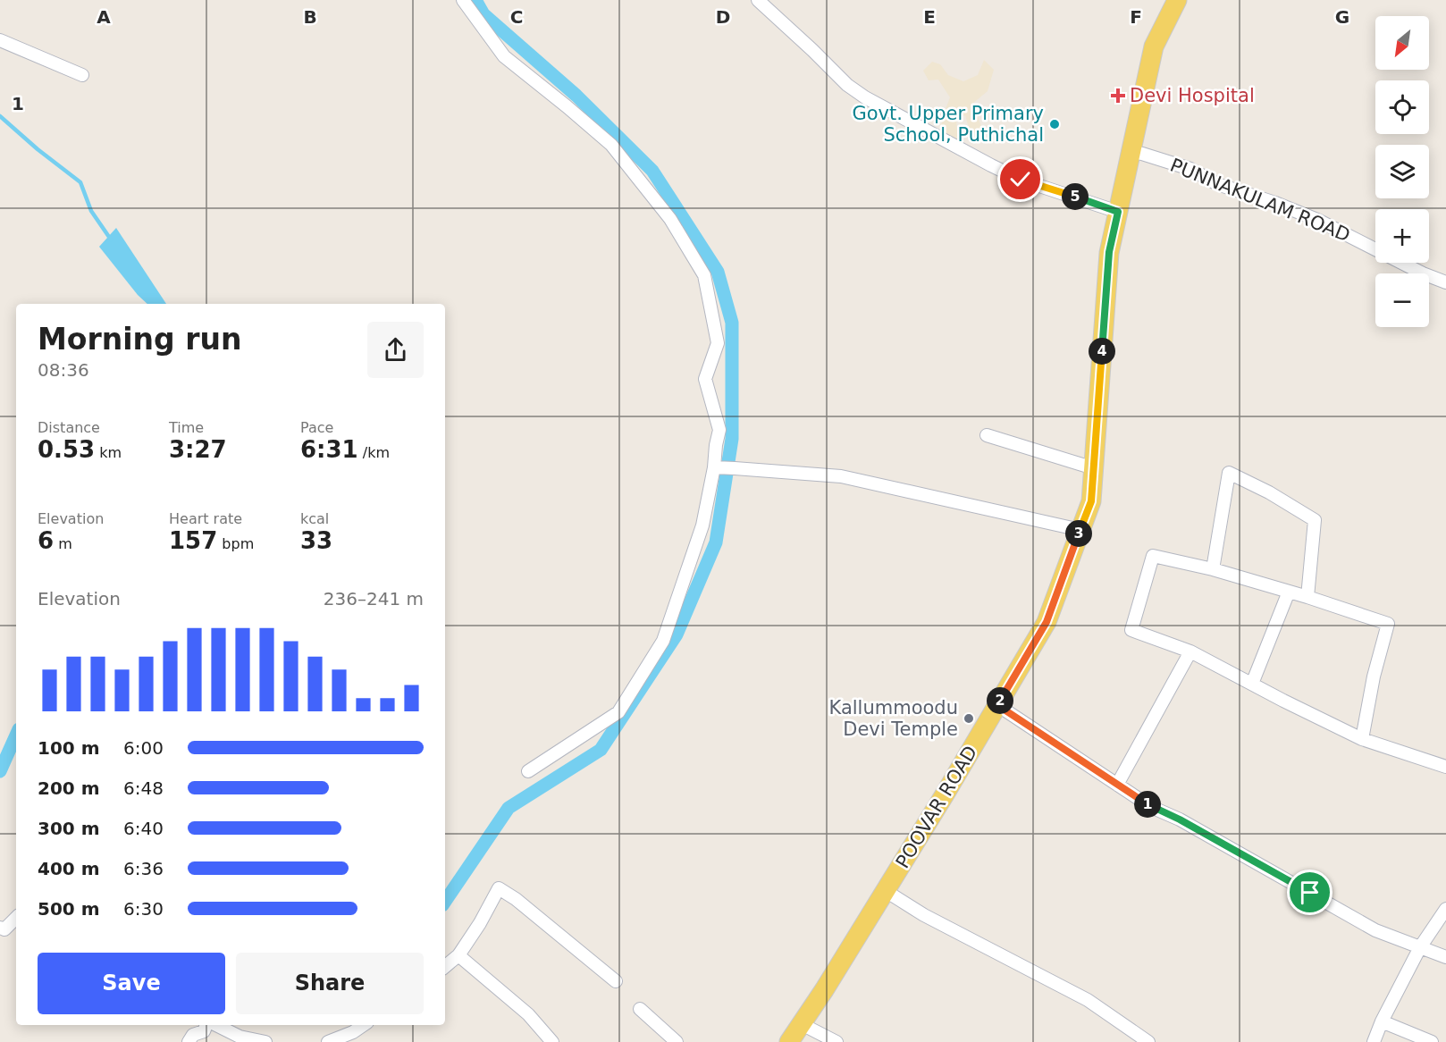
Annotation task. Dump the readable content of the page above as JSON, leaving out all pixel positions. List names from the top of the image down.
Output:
{
  "streets": {
    "main road": ["POOVAR ROAD"],
    "street": ["PUNNAKULAM ROAD"]
  },
  "crossings": [
    ["PUNNAKULAM ROAD", "POOVAR ROAD"]
  ],
  "places": {
    "health": ["Devi Hospital"],
    "other": ["Govt. Upper Primary School, Puthichal", "Kallummoodu Devi Temple"]
  },
  "north": "bottom left",
  "page": {
    "map_buttons": ["+", "−"],
    "pins": [
      "5",
      "4",
      "3",
      "2",
      "1"
    ],
    "heading": ["Morning run", "08:36"],
    "stats": [
      ["Distance", "0.53 km"],
      ["Time", "3:27"],
      ["Pace", "6:31 /km"],
      ["Elevation", "6 m"],
      ["Heart rate", "157 bpm"],
      ["kcal", "33"]
    ],
    "chart": ["Elevation", "236–241 m"],
    "list": [
      {
        "name": "100 m",
        "note": "6:00"
      },
      {
        "name": "200 m",
        "note": "6:48"
      },
      {
        "name": "300 m",
        "note": "6:40"
      },
      {
        "name": "400 m",
        "note": "6:36"
      },
      {
        "name": "500 m",
        "note": "6:30"
      }
    ],
    "buttons": ["Save", "Share"]
  },
  "grid": {
    "columns": [
      "A",
      "B",
      "C",
      "D",
      "E",
      "F",
      "G"
    ],
    "rows": ["1"]
  }
}
